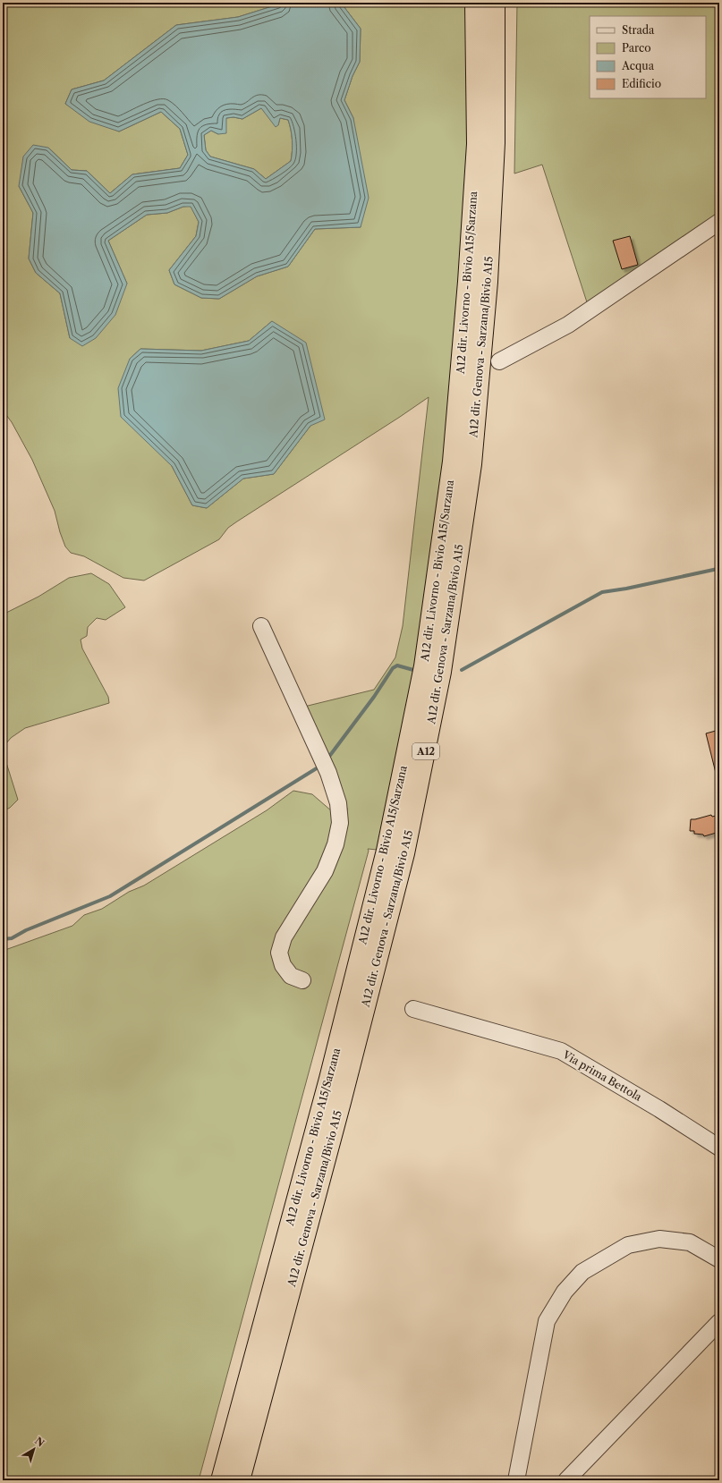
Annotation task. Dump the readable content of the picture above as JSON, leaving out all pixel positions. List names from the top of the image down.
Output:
{
  "streets": {
    "highway": ["A12 dir. Livorno - Bivio A15/Sarzana", "A12 dir. Genova - Sarzana/Bivio A15", "A12"],
    "street": ["Via prima Bettola"]
  },
  "legend": [
    "Strada",
    "Parco",
    "Acqua",
    "Edificio"
  ],
  "north": "top right"
}
